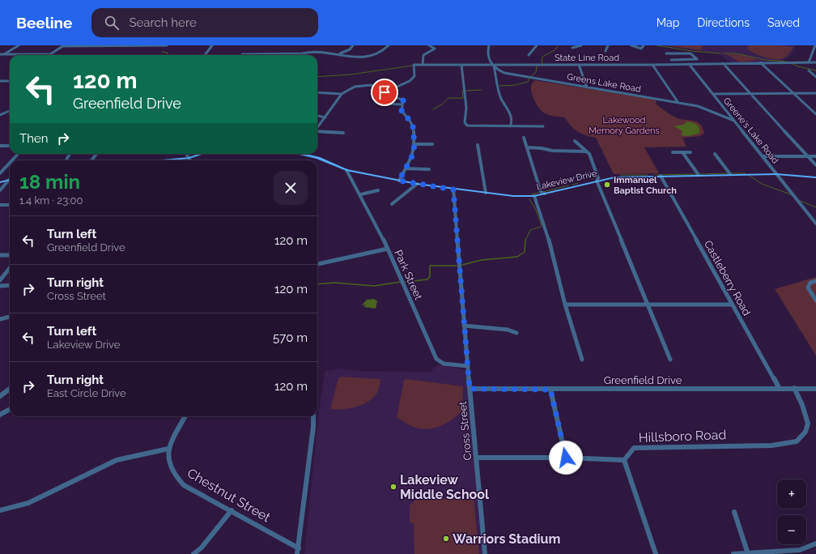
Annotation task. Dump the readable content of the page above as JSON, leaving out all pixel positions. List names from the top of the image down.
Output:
{
  "streets": {
    "main road": ["Lakeview Drive"],
    "street": [
      "State Line Road",
      "Greens Lake Road",
      "Greene's Lake Road",
      "Park Street",
      "Castleberry Road",
      "Greenfield Drive",
      "Cross Street",
      "Hillsboro Road",
      "Chestnut Street"
    ]
  },
  "crossings": [
    ["State Line Road", "Greens Lake Road"],
    ["State Line Road", "Greene's Lake Road"],
    ["Greens Lake Road", "Greene's Lake Road"],
    ["Greene's Lake Road", "Lakeview Drive"],
    ["Lakeview Drive", "Park Street"],
    ["Lakeview Drive", "Castleberry Road"],
    ["Lakeview Drive", "Cross Street"],
    ["Park Street", "Cross Street"],
    ["Castleberry Road", "Greenfield Drive"],
    ["Greenfield Drive", "Cross Street"],
    ["Greenfield Drive", "Hillsboro Road"]
  ],
  "parks": ["Lakewood Memory Gardens"],
  "places": ["Immanuel Baptist Church", "Lakeview Middle School", "Warriors Stadium"],
  "page": {
    "header": "Beeline",
    "search": "Search here",
    "nav": ["Map", "Directions", "Saved"],
    "turn": ["120 m", "Greenfield Drive"],
    "then": "Then",
    "heading": ["18 min", "1.4 km · 23:00"],
    "list": [
      {
        "name": "Turn left",
        "note": "Greenfield Drive",
        "value": "120 m"
      },
      {
        "name": "Turn right",
        "note": "Cross Street",
        "value": "120 m"
      },
      {
        "name": "Turn left",
        "note": "Lakeview Drive",
        "value": "570 m"
      },
      {
        "name": "Turn right",
        "note": "East Circle Drive",
        "value": "120 m"
      }
    ],
    "map_buttons": ["+", "−"]
  }
}
